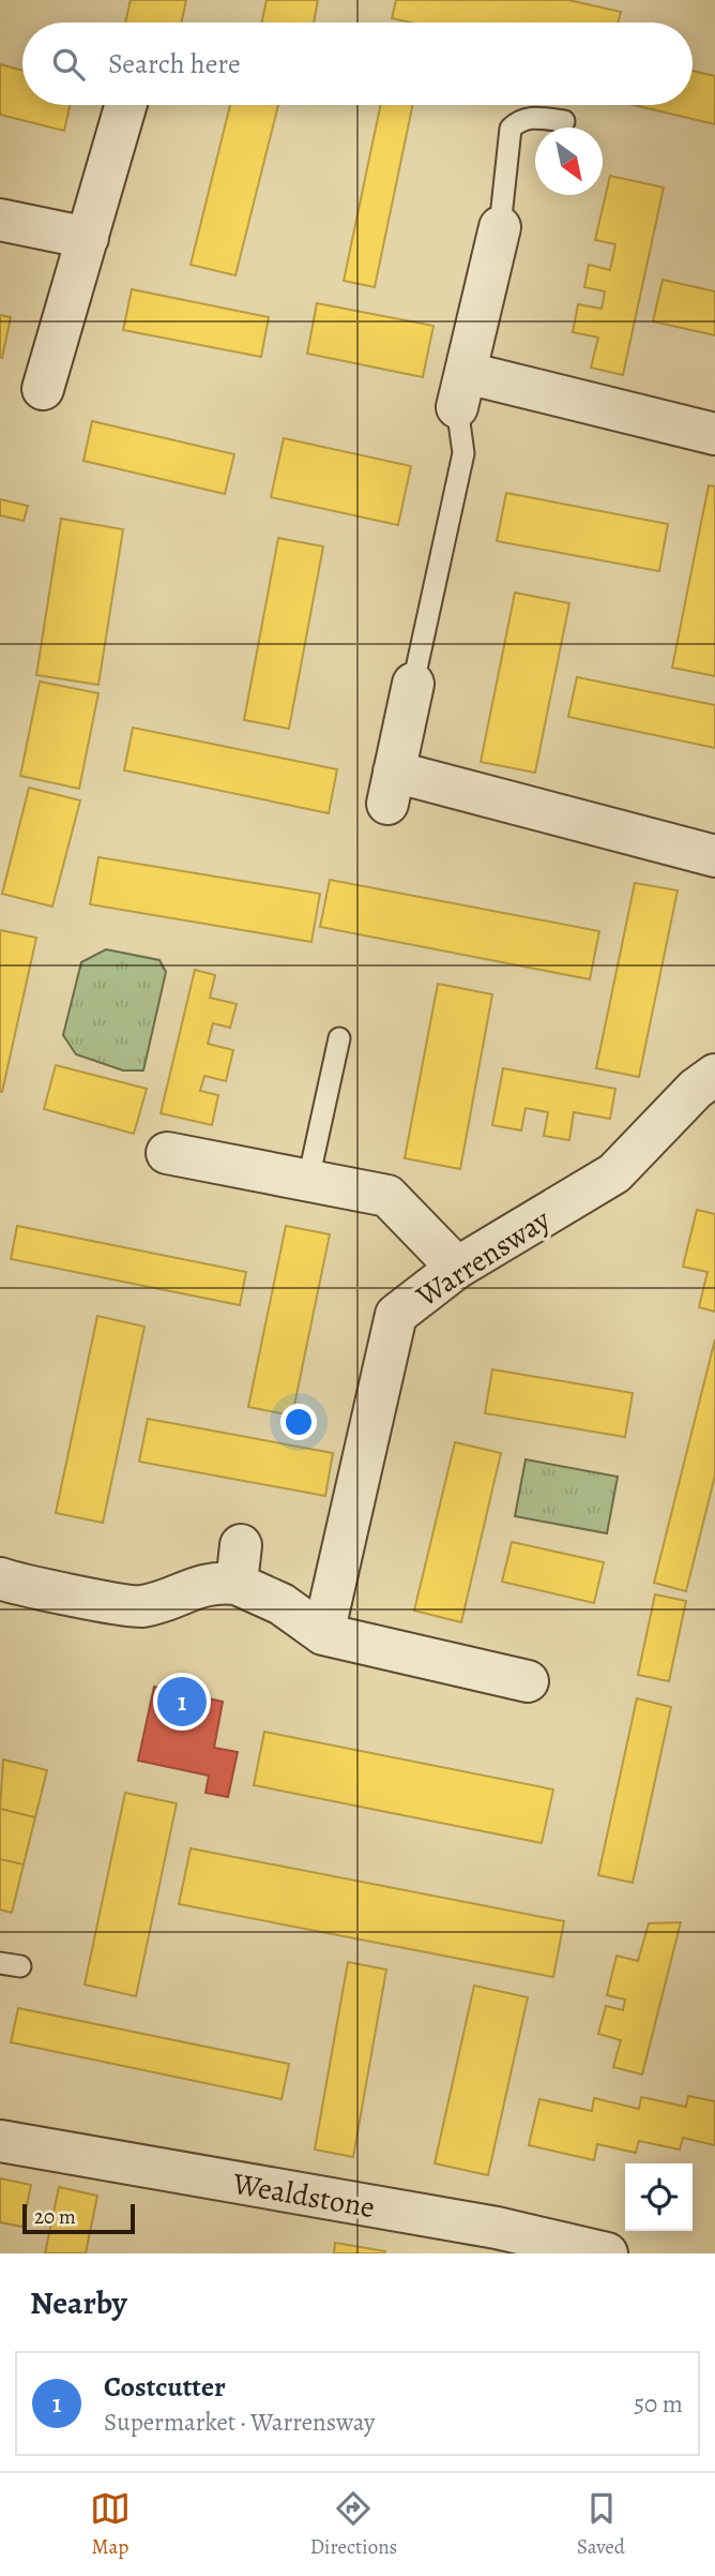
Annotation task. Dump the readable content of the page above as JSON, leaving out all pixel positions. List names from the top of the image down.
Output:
{
  "streets": {
    "street": ["Warrensway", "Wealdstone"]
  },
  "scale_bar": "20 m",
  "north": "bottom right",
  "page": {
    "search": "Search here",
    "pins": "1",
    "scale": "20 m",
    "heading": "Nearby",
    "list": [
      {
        "mark": "1",
        "name": "Costcutter",
        "note": "Supermarket · Warrensway",
        "value": "50 m"
      }
    ],
    "nav": ["Map", "Directions", "Saved"]
  }
}
